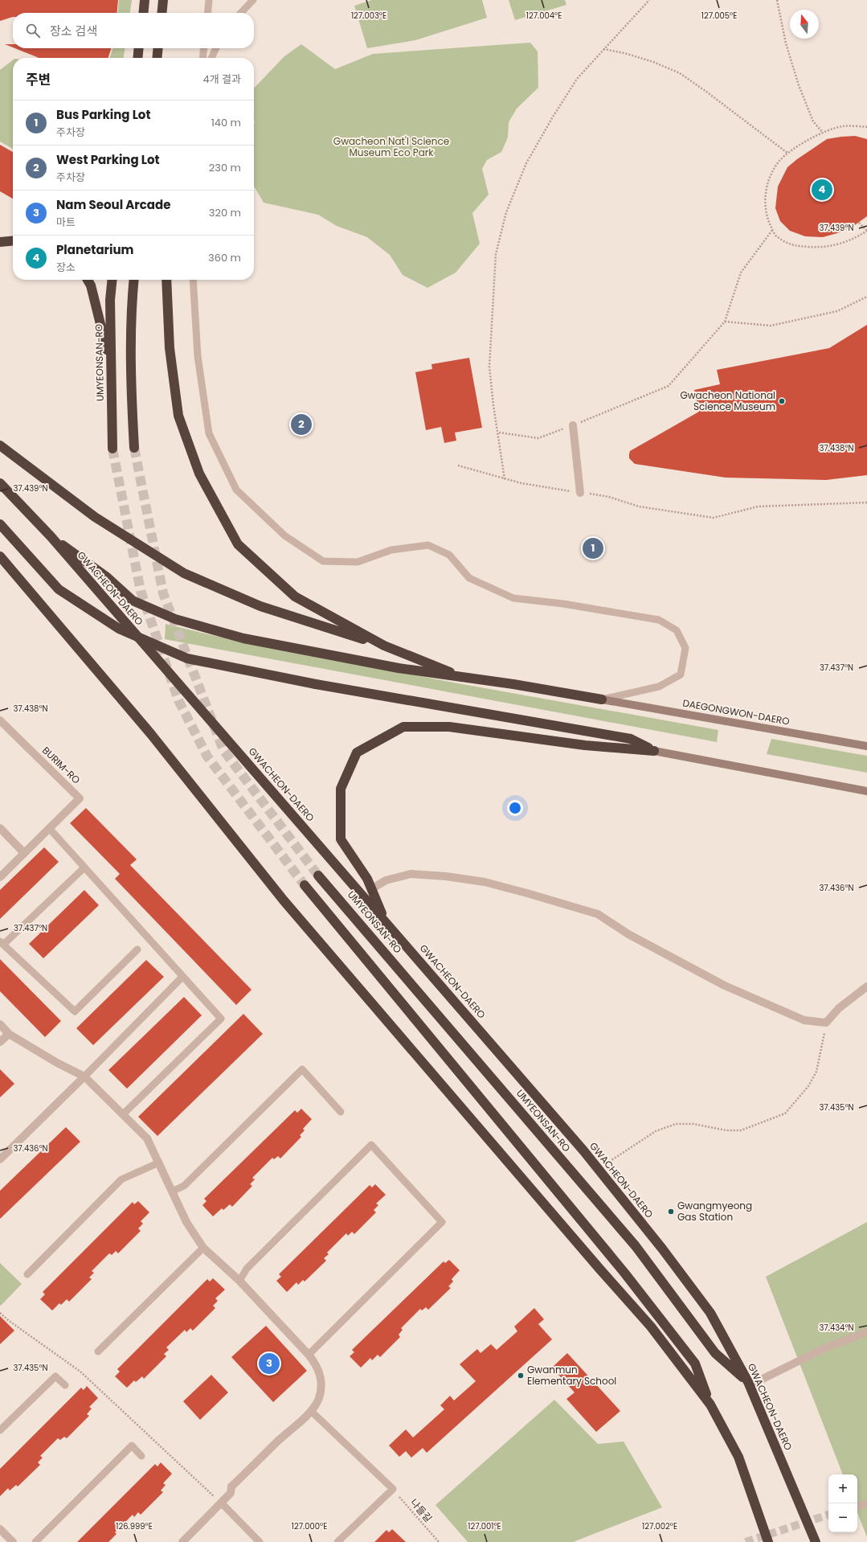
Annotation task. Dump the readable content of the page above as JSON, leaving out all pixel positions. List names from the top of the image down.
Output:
{
  "streets": {
    "highway": ["UMYEONSAN-RO", "GWACHEON-DAERO"],
    "street": ["DAEGONGWON-DAERO", "BURIM-RO"],
    "path": ["나들길"]
  },
  "crossings": [
    ["UMYEONSAN-RO", "GWACHEON-DAERO"]
  ],
  "parks": ["Gwacheon Nat'l Science Museum Eco Park"],
  "places": ["Gwacheon National Science Museum", "Gwangmyeong Gas Station", "Gwanmun Elementary School"],
  "north": "top",
  "page": {
    "search": "장소 검색",
    "heading": ["주변", "4개 결과"],
    "list": [
      {
        "mark": "1",
        "name": "Bus Parking Lot",
        "note": "주차장",
        "value": "140 m"
      },
      {
        "mark": "2",
        "name": "West Parking Lot",
        "note": "주차장",
        "value": "230 m"
      },
      {
        "mark": "3",
        "name": "Nam Seoul Arcade",
        "note": "마트",
        "value": "320 m"
      },
      {
        "mark": "4",
        "name": "Planetarium",
        "note": "장소",
        "value": "360 m"
      }
    ],
    "pins": [
      "4",
      "2",
      "1",
      "3"
    ],
    "map_buttons": ["+", "−"]
  },
  "coordinates": [
    "127.003°E",
    "127.004°E",
    "127.005°E",
    "37.439°N",
    "37.438°N",
    "37.437°N",
    "37.436°N",
    "37.435°N",
    "37.434°N",
    "126.999°E",
    "127.000°E",
    "127.001°E",
    "127.002°E"
  ]
}
